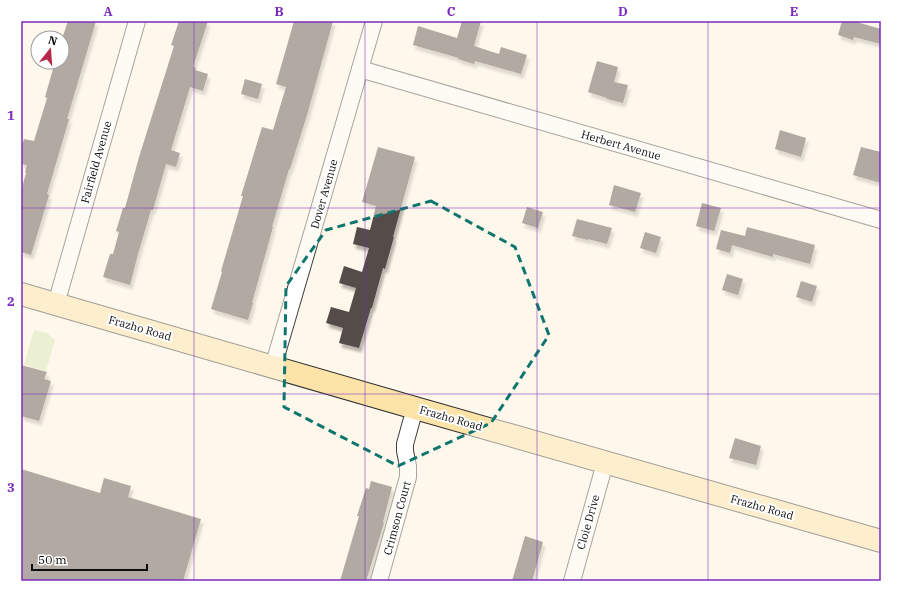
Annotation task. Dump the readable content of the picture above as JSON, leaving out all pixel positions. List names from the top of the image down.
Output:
{
  "streets": {
    "street": [
      "Herbert Avenue",
      "Fairfield Avenue",
      "Dover Avenue",
      "Frazho Road",
      "Crimson Court",
      "Cloie Drive"
    ]
  },
  "crossings": [
    ["Herbert Avenue", "Dover Avenue"],
    ["Fairfield Avenue", "Frazho Road"],
    ["Dover Avenue", "Frazho Road"],
    ["Frazho Road", "Crimson Court"],
    ["Frazho Road", "Cloie Drive"]
  ],
  "scale_bar": "50 m",
  "north": "top",
  "grid": {
    "columns": [
      "A",
      "B",
      "C",
      "D",
      "E"
    ],
    "rows": ["1", "2", "3"]
  }
}
